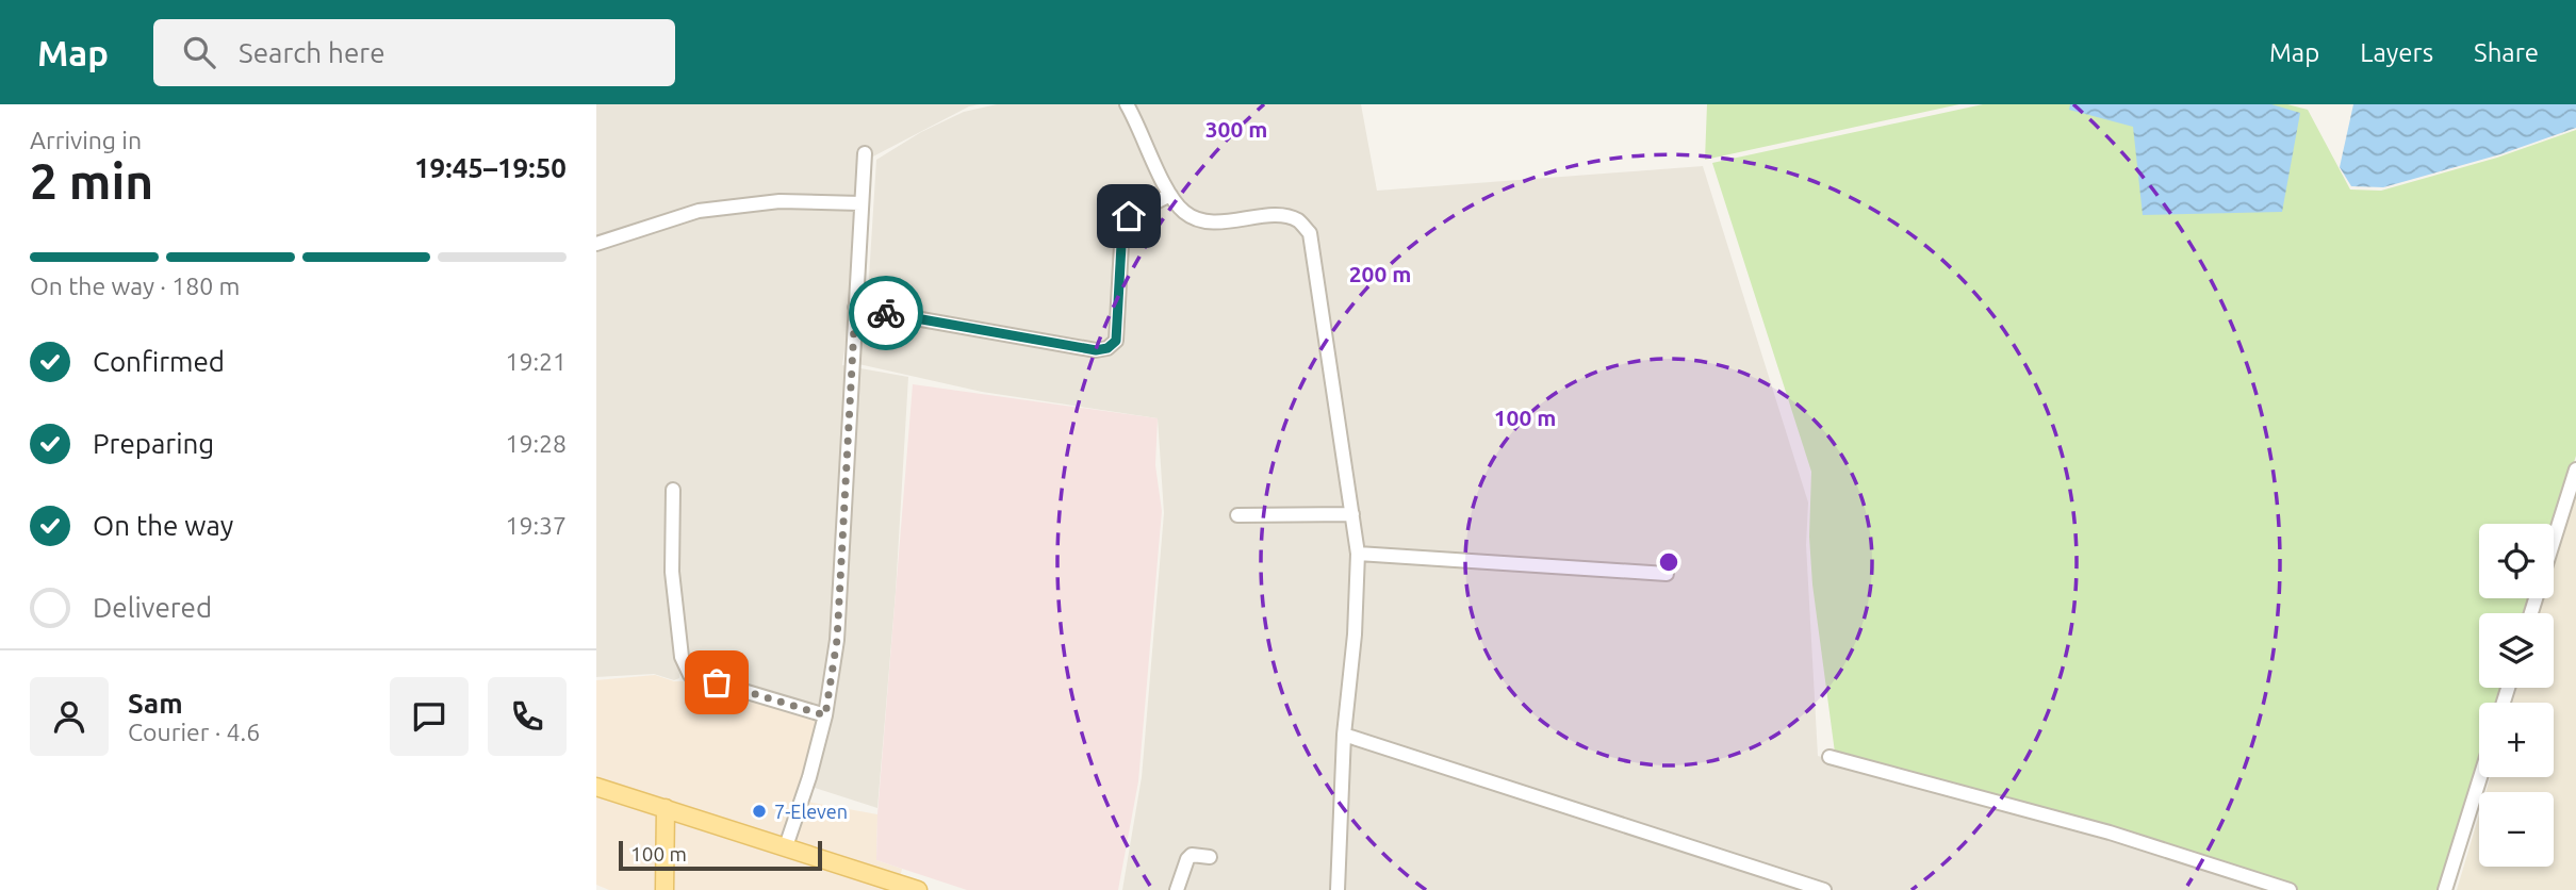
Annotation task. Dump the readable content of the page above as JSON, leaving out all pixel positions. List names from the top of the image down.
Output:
{
  "places": ["7-Eleven"],
  "scale_bar": "100 m",
  "page": {
    "header": "Map",
    "search": "Search here",
    "nav": ["Map", "Layers", "Share"],
    "heading": ["2 min", "Arriving in", "19:45–19:50"],
    "panel": ["Sam", "Courier · 4.6"],
    "bar": "On the way · 180 m",
    "list": [
      ["Confirmed", "19:21"],
      ["Preparing", "19:28"],
      ["On the way", "19:37"],
      "Delivered"
    ],
    "map_buttons": ["+", "−"],
    "scale": "100 m"
  },
  "rings": ["300 m", "200 m", "100 m"]
}
